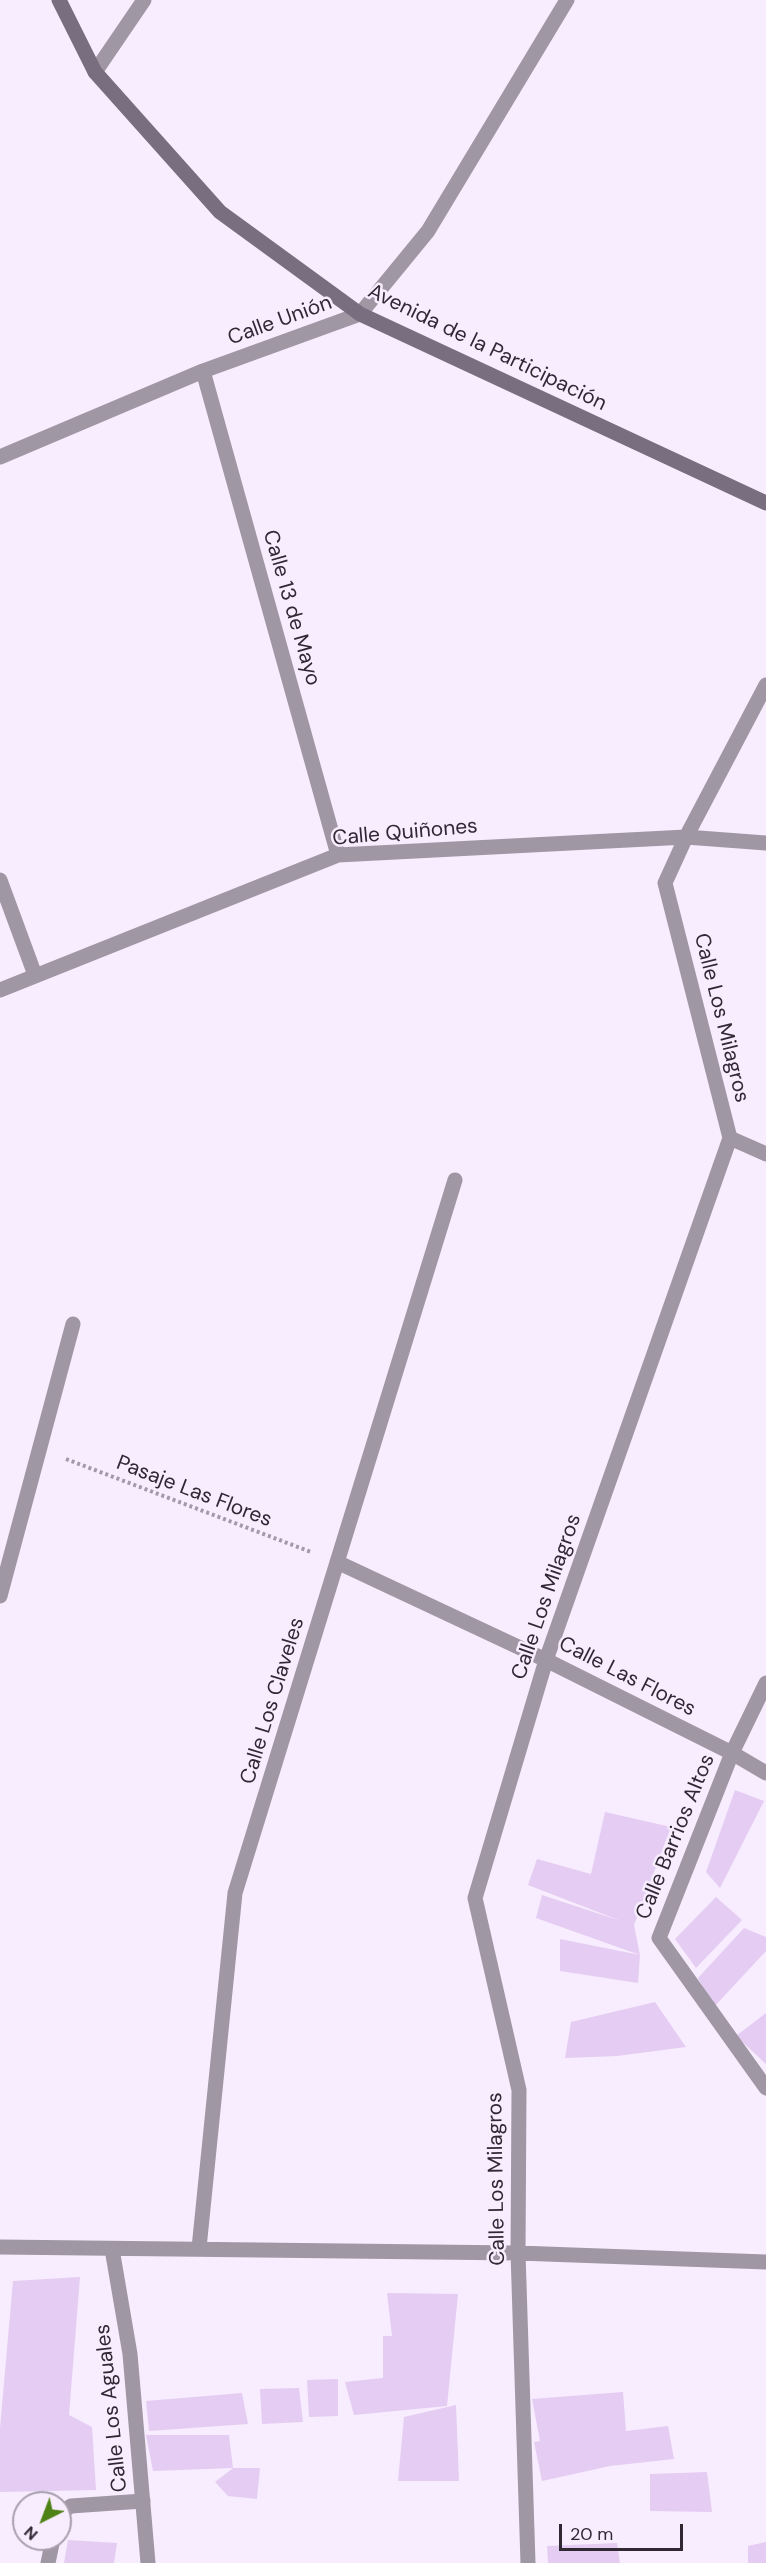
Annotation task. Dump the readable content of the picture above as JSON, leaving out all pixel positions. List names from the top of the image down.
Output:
{
  "streets": {
    "main road": ["Avenida de la Participación"],
    "street": [
      "Calle Unión",
      "Calle 13 de Mayo",
      "Calle Quiñones",
      "Calle Los Milagros",
      "Calle Las Flores",
      "Calle Los Claveles",
      "Calle Barrios Altos",
      "Calle Los Aguales"
    ],
    "path": ["Pasaje Las Flores"]
  },
  "crossings": [
    ["Calle Unión", "Avenida de la Participación"],
    ["Calle Unión", "Calle 13 de Mayo"],
    ["Calle 13 de Mayo", "Calle Quiñones"],
    ["Calle Quiñones", "Calle Los Milagros"],
    ["Calle Los Milagros", "Calle Las Flores"],
    ["Pasaje Las Flores", "Calle Las Flores"],
    ["Pasaje Las Flores", "Calle Los Claveles"],
    ["Calle Las Flores", "Calle Los Claveles"],
    ["Calle Las Flores", "Calle Barrios Altos"]
  ],
  "scale_bar": "20 m",
  "north": "bottom left"
}
